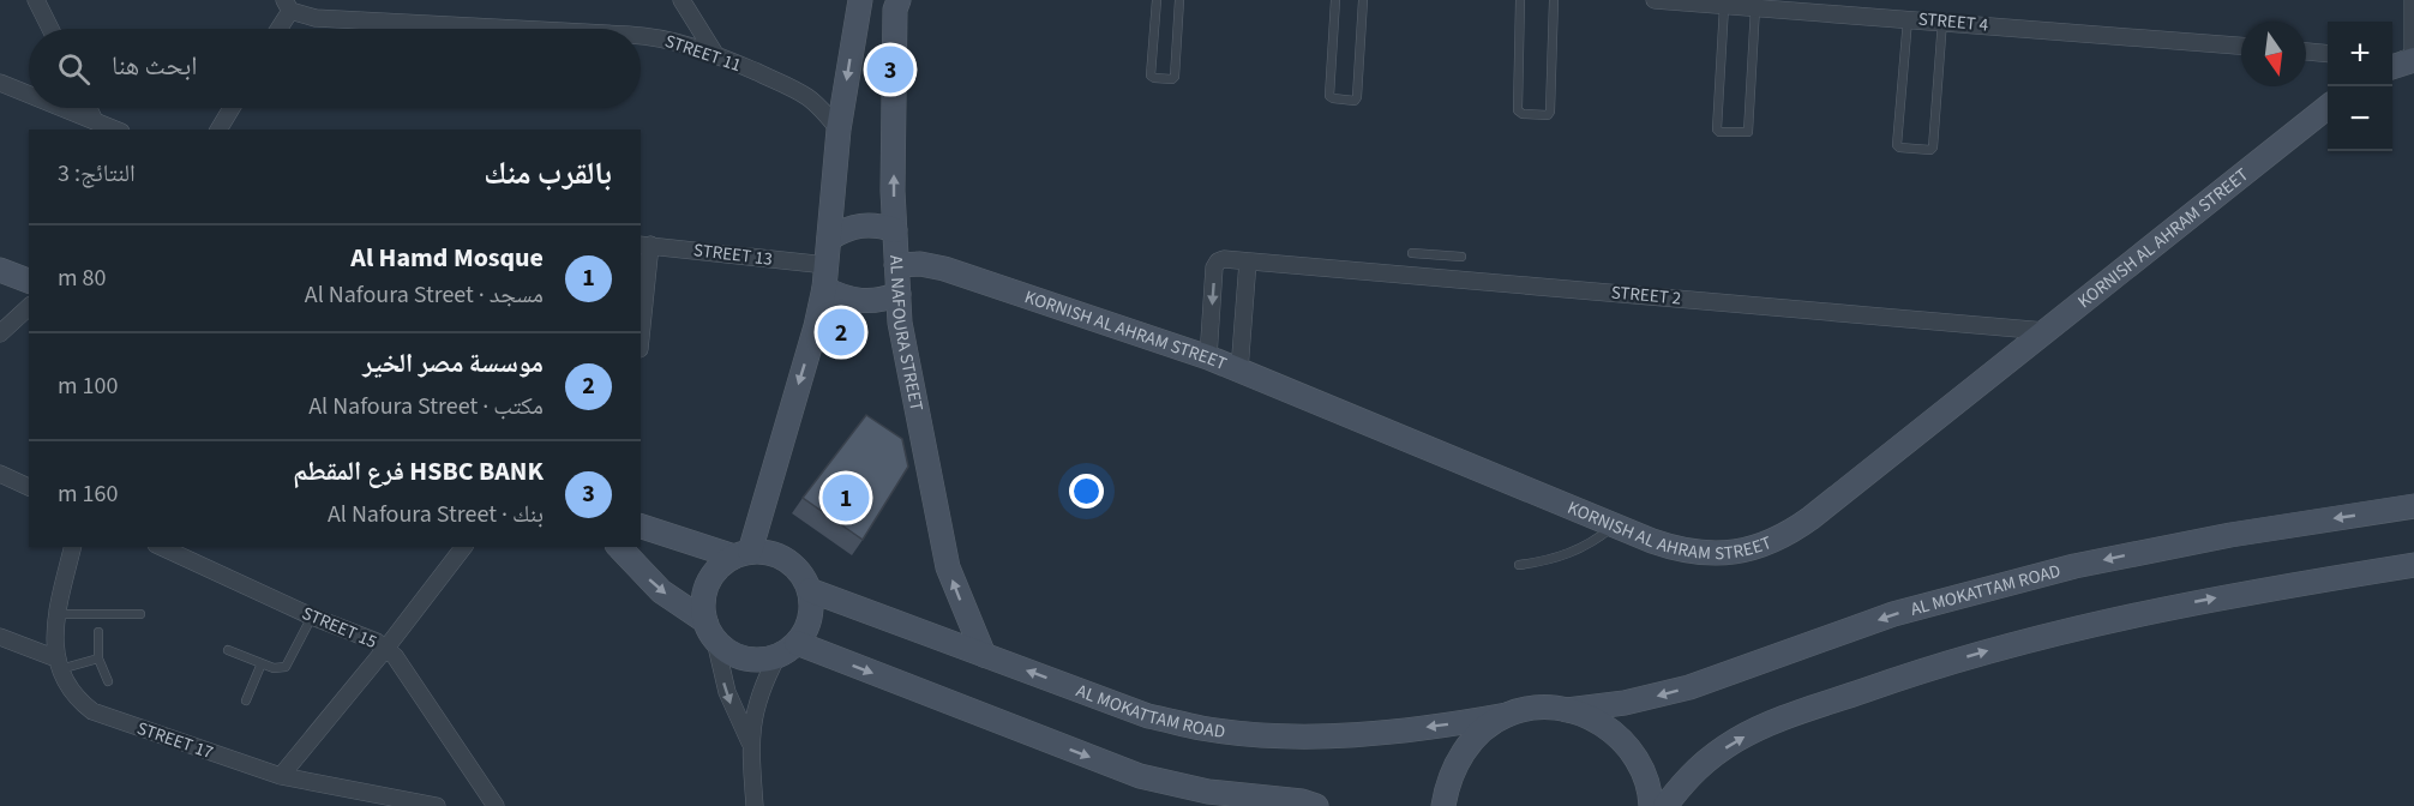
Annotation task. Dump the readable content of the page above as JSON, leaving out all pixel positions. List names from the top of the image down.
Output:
{
  "streets": {
    "main road": ["KORNISH AL AHRAM STREET", "AL NAFOURA STREET", "AL MOKATTAM ROAD"],
    "street": [
      "STREET 4",
      "STREET 11",
      "STREET 13",
      "STREET 2",
      "STREET 15",
      "STREET 17"
    ]
  },
  "crossings": [
    ["KORNISH AL AHRAM STREET", "STREET 13"],
    ["KORNISH AL AHRAM STREET", "STREET 2"],
    ["KORNISH AL AHRAM STREET", "AL NAFOURA STREET"],
    ["STREET 13", "AL NAFOURA STREET"],
    ["AL NAFOURA STREET", "AL MOKATTAM ROAD"]
  ],
  "north": "bottom",
  "page": {
    "map_buttons": ["+", "−"],
    "search": "ابحث هنا",
    "pins": ["3", "2", "1"],
    "heading": ["بالقرب منك", "النتائج: 3"],
    "list": [
      {
        "mark": "1",
        "name": "Al Hamd Mosque",
        "note": "مسجد · Al Nafoura Street",
        "value": "80 m"
      },
      {
        "mark": "2",
        "name": "موسسة مصر الخير",
        "note": "مكتب · Al Nafoura Street",
        "value": "100 m"
      },
      {
        "mark": "3",
        "name": "HSBC BANK فرع المقطم",
        "note": "بنك · Al Nafoura Street",
        "value": "160 m"
      }
    ]
  }
}
